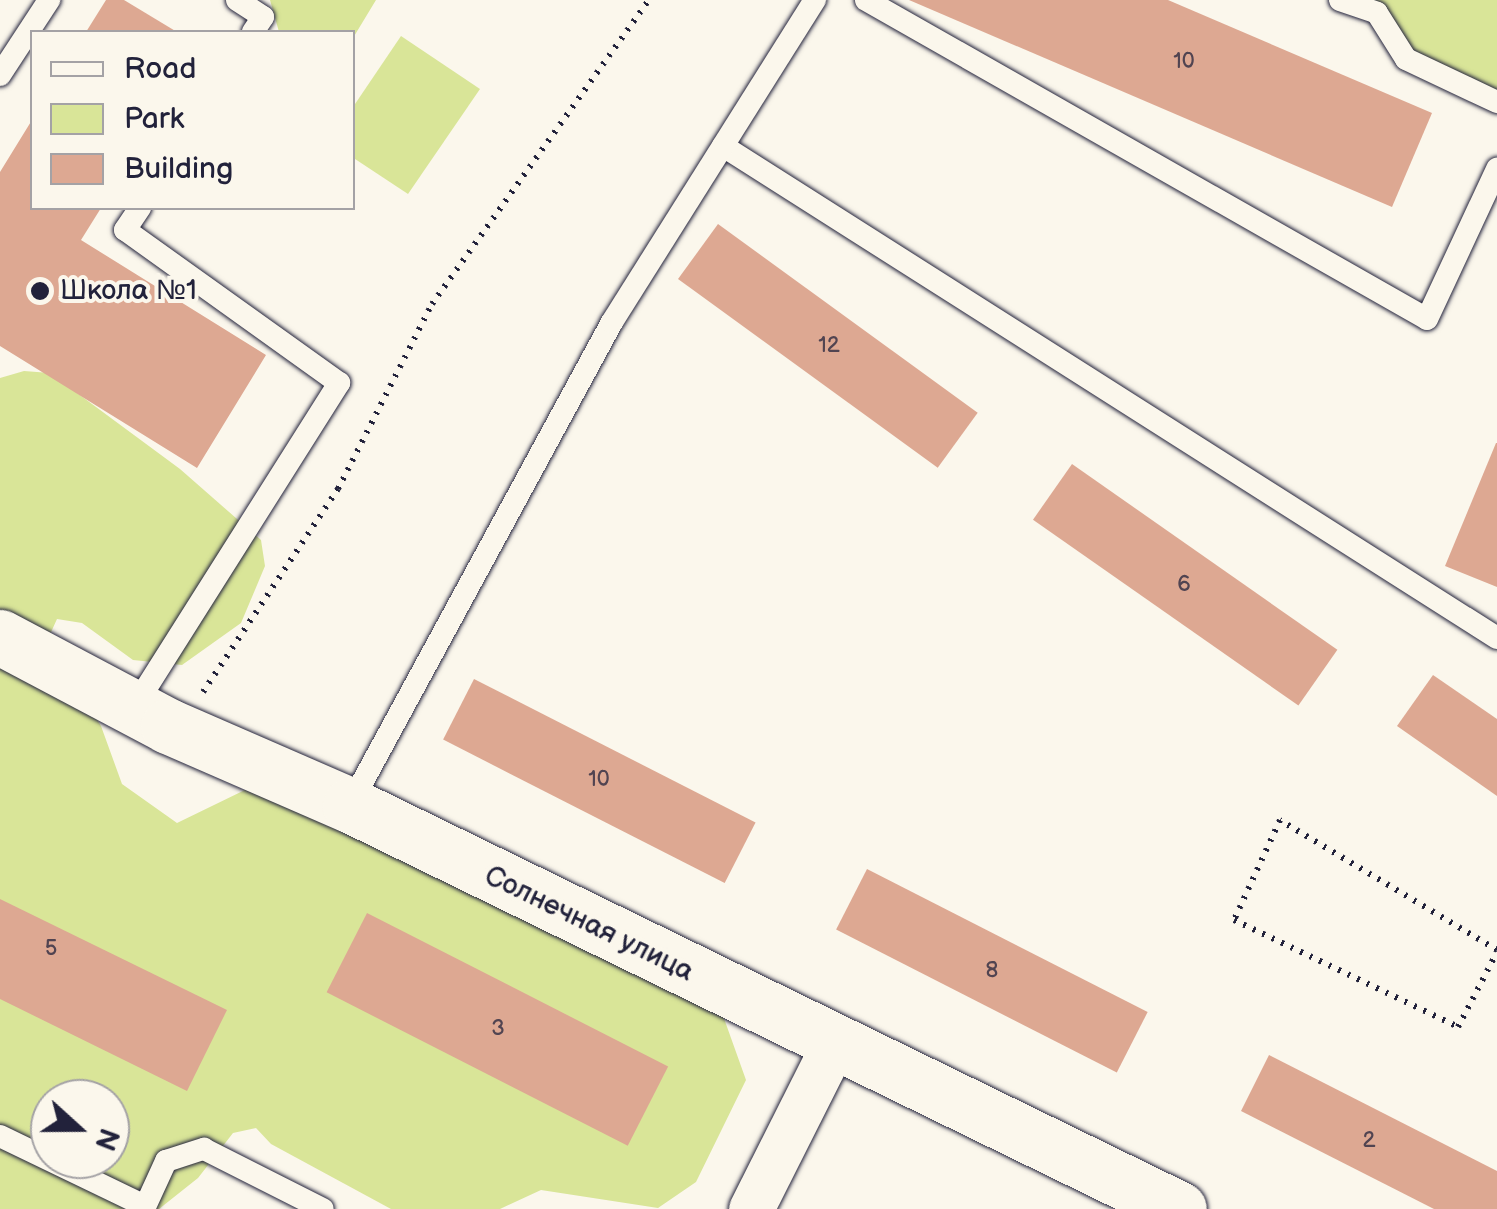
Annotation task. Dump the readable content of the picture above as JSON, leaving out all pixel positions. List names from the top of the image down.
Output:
{
  "streets": {
    "street": ["Солнечная улица"]
  },
  "places": ["Школа №1"],
  "house_numbers": [
    "10",
    "12",
    "6",
    "10",
    "5",
    "8",
    "3",
    "2"
  ],
  "legend": ["Road", "Park", "Building"],
  "north": "right"
}
